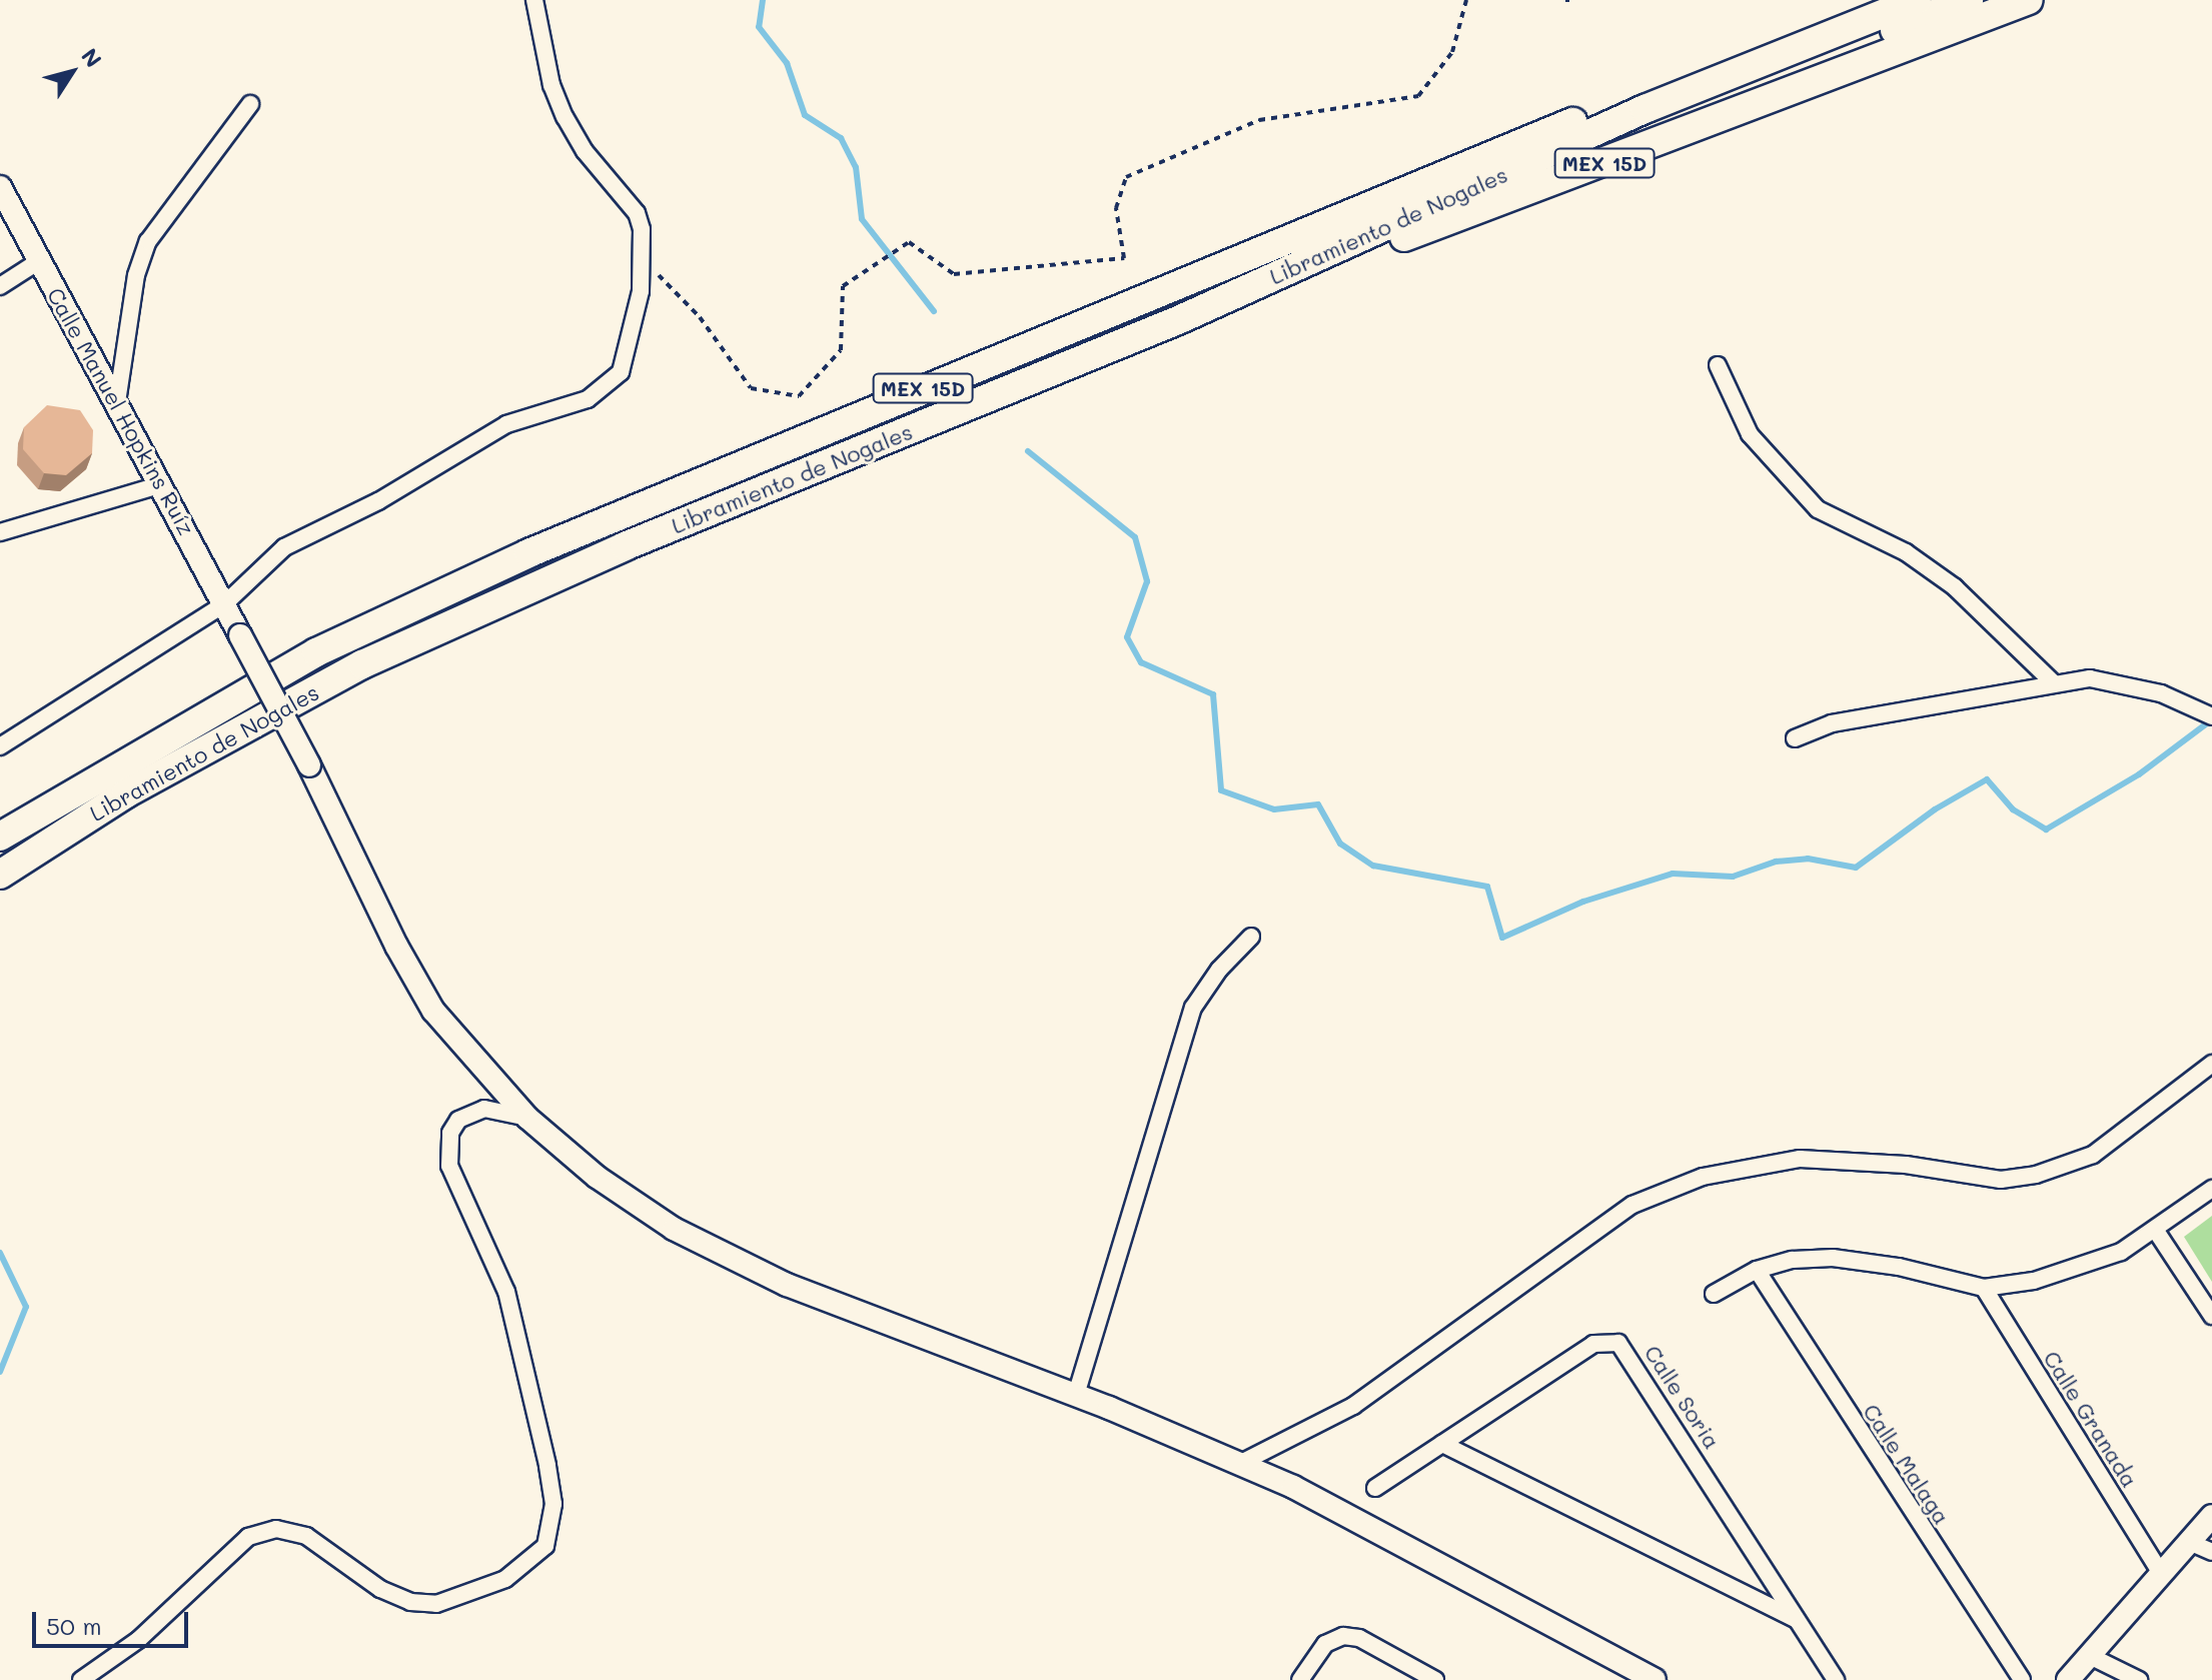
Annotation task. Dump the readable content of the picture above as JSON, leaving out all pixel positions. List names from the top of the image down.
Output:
{
  "streets": {
    "highway": ["MEX 15D", "Libramiento de Nogales"],
    "street": [
      "Calle Manuel Hopkins Ruíz",
      "Calle Soria",
      "Calle Granada",
      "Calle Malaga"
    ]
  },
  "crossings": [
    ["MEX 15D", "Libramiento de Nogales"]
  ],
  "scale_bar": "50 m",
  "north": "top right"
}
